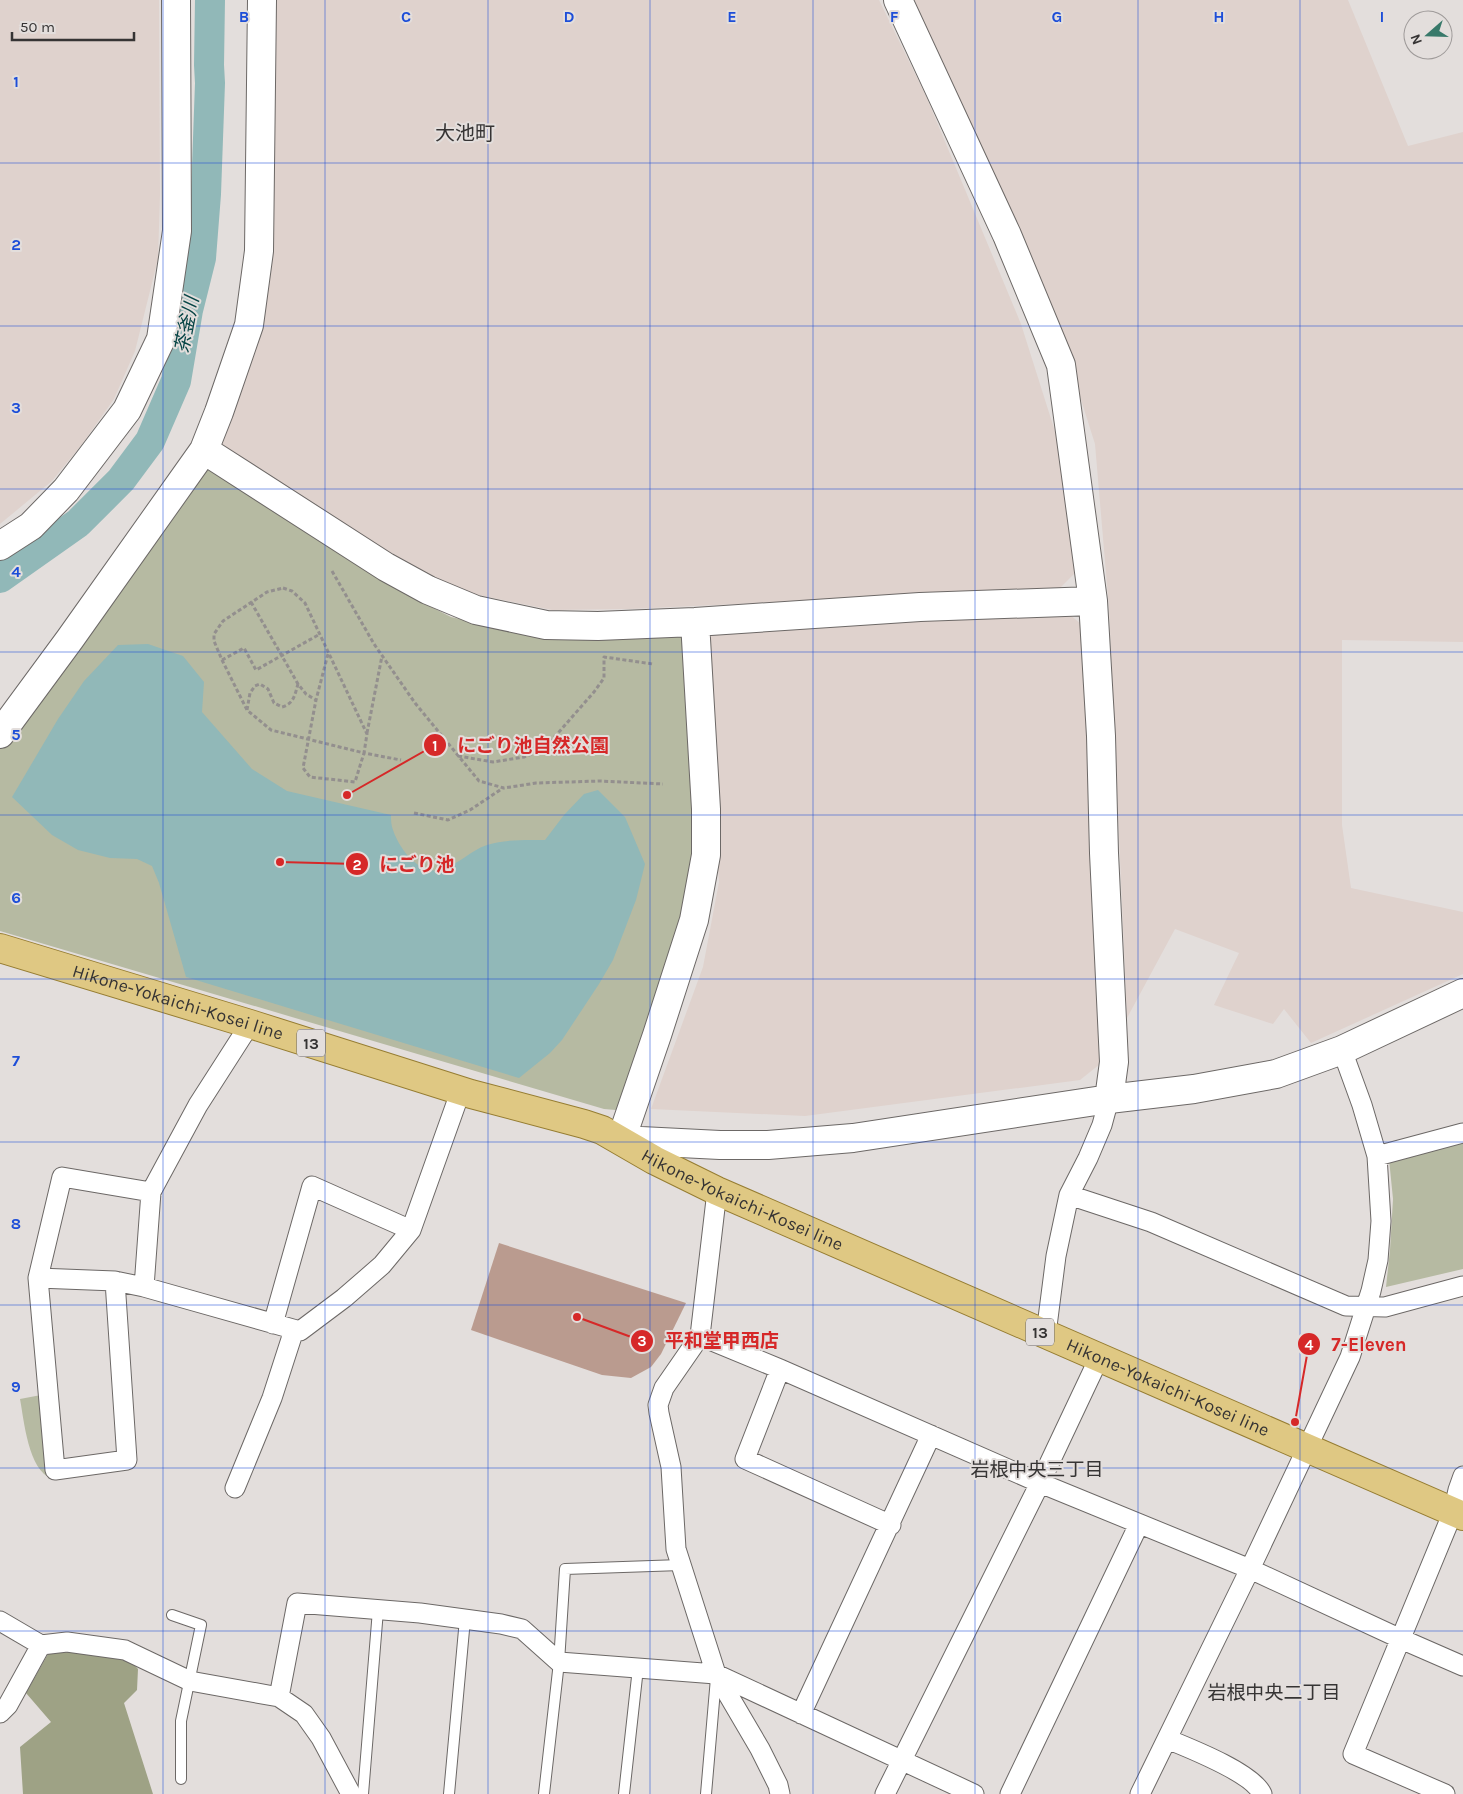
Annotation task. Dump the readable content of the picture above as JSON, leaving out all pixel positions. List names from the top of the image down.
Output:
{
  "streets": {
    "main road": ["Hikone-Yokaichi-Kosei line", "13"]
  },
  "districts": ["大池町", "岩根中央三丁目", "岩根中央二丁目"],
  "water": ["茶釜川"],
  "places": [
    "にごり池自然公園",
    "にごり池",
    "平和堂甲西店",
    "7-Eleven"
  ],
  "scale_bar": "50 m",
  "north": "left",
  "grid": {
    "columns": [
      "B",
      "C",
      "D",
      "E",
      "F",
      "G",
      "H",
      "I"
    ],
    "rows": [
      "1",
      "2",
      "3",
      "4",
      "5",
      "6",
      "7",
      "8",
      "9"
    ]
  }
}
